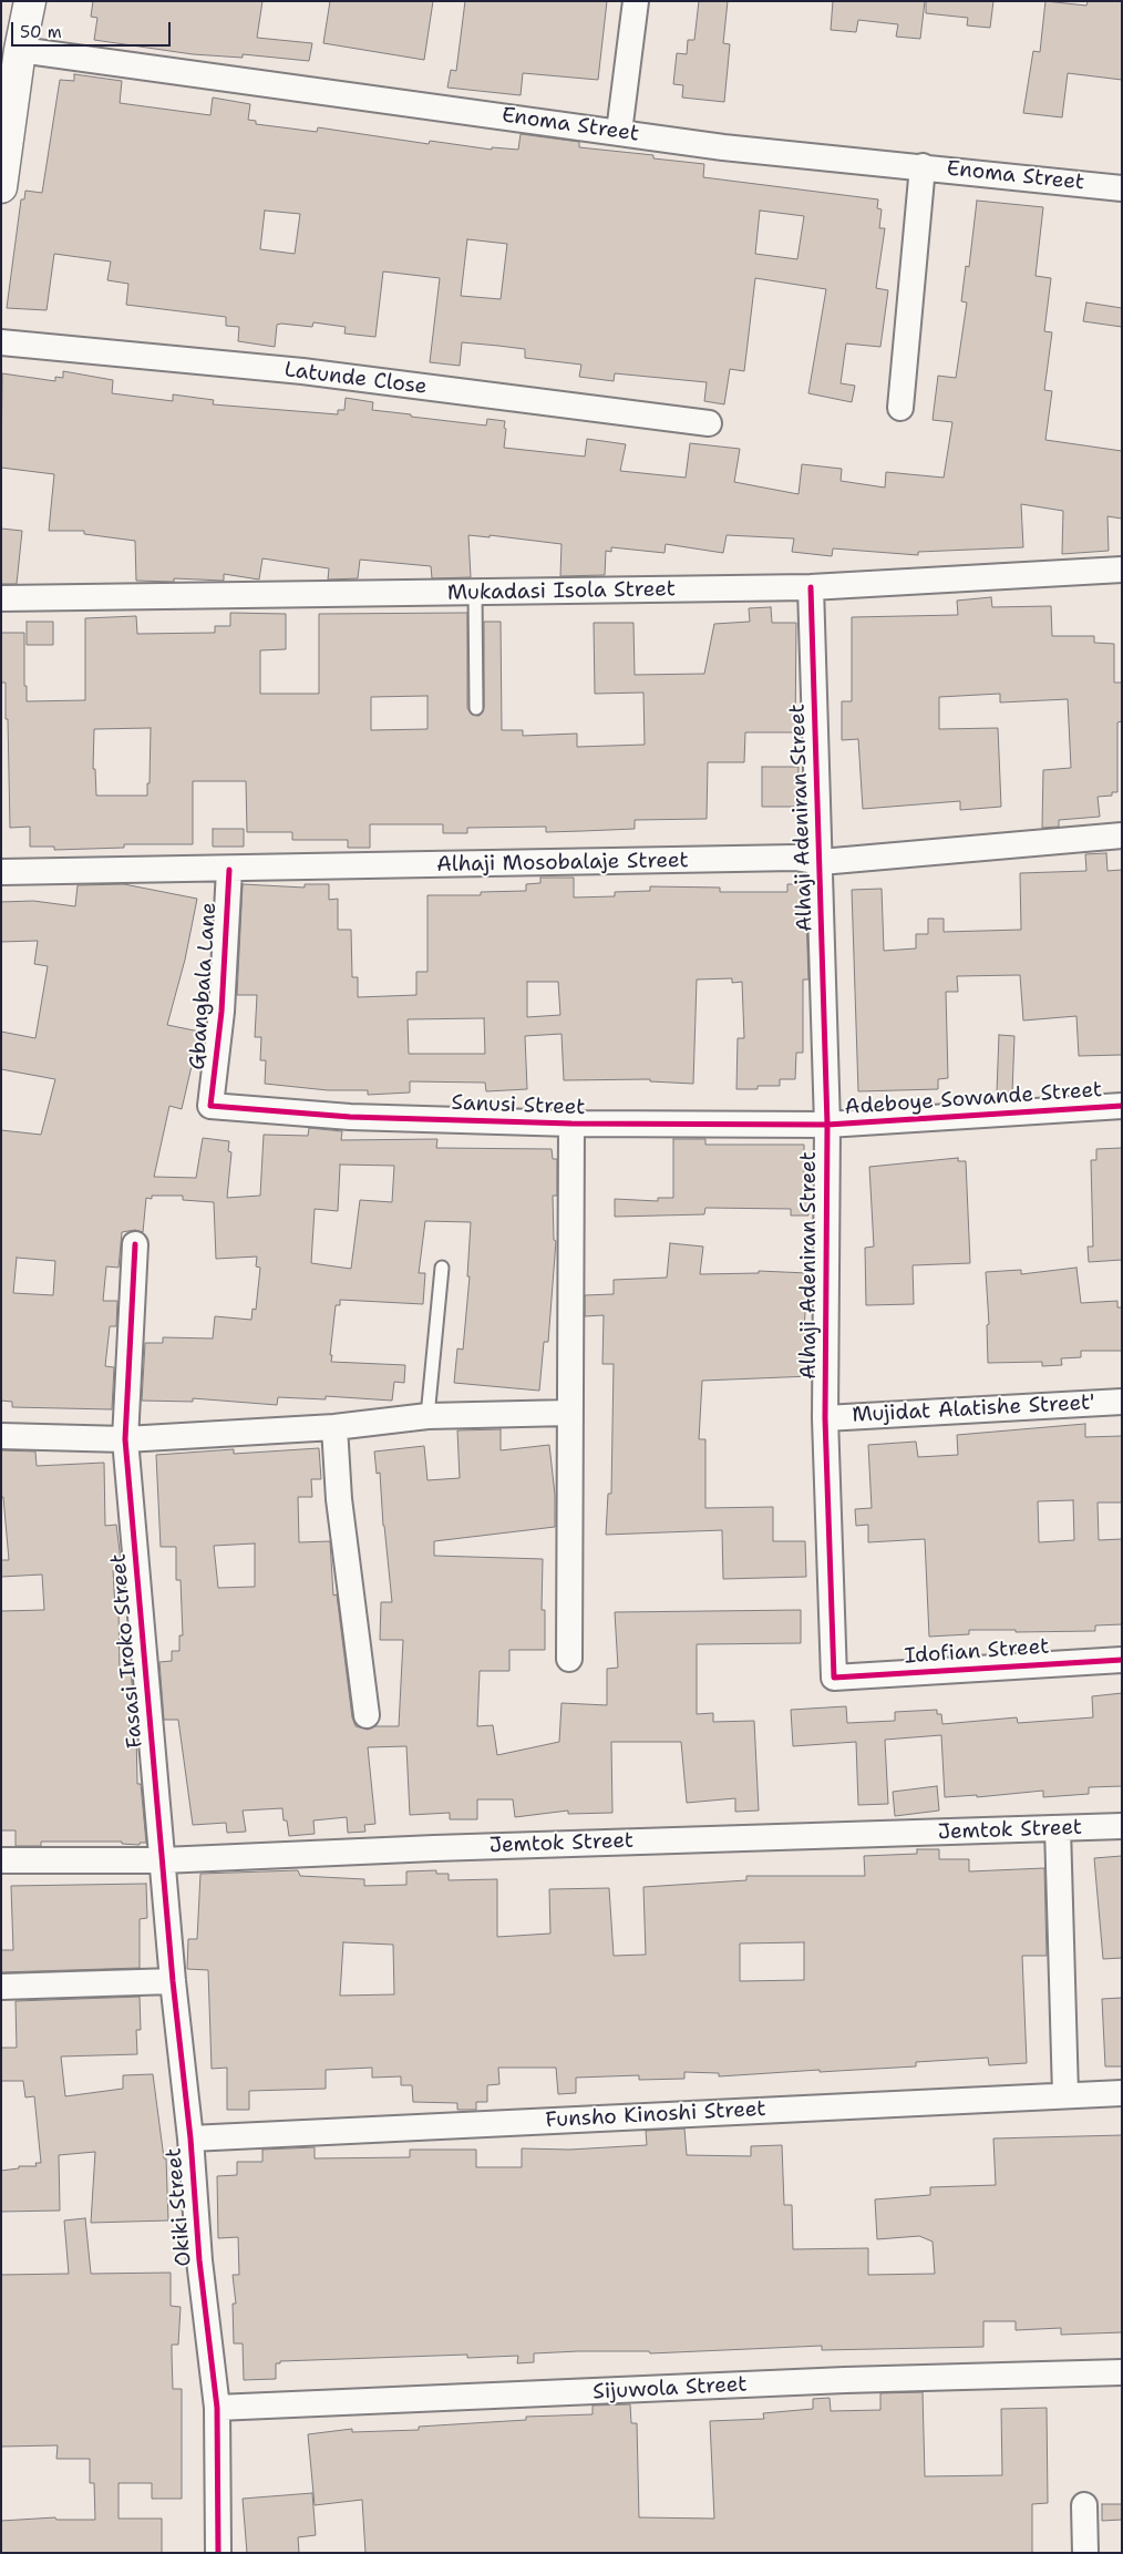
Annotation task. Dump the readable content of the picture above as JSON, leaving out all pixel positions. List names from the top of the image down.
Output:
{
  "streets": {
    "street": [
      "Enoma Street",
      "Latunde Close",
      "Mukadasi Isola Street",
      "Alhaji Adeniran Street",
      "Alhaji Mosobalaje Street",
      "Gbangbala Lane",
      "Adeboye Sowande Street",
      "Sanusi Street",
      "Mujidat Alatishe Street'",
      "Fasasi Iroko Street",
      "Idofian Street",
      "Jemtok Street",
      "Funsho Kinoshi Street",
      "Okiki Street",
      "Sijuwola Street"
    ]
  },
  "crossings": [
    ["Mukadasi Isola Street", "Alhaji Adeniran Street"],
    ["Alhaji Adeniran Street", "Alhaji Mosobalaje Street"],
    ["Alhaji Adeniran Street", "Adeboye Sowande Street"],
    ["Alhaji Adeniran Street", "Sanusi Street"],
    ["Alhaji Adeniran Street", "Mujidat Alatishe Street'"],
    ["Alhaji Adeniran Street", "Idofian Street"],
    ["Alhaji Mosobalaje Street", "Gbangbala Lane"],
    ["Gbangbala Lane", "Sanusi Street"],
    ["Adeboye Sowande Street", "Sanusi Street"],
    ["Fasasi Iroko Street", "Jemtok Street"],
    ["Fasasi Iroko Street", "Okiki Street"],
    ["Jemtok Street", "Okiki Street"],
    ["Funsho Kinoshi Street", "Okiki Street"],
    ["Okiki Street", "Sijuwola Street"]
  ],
  "scale_bar": "50 m"
}
